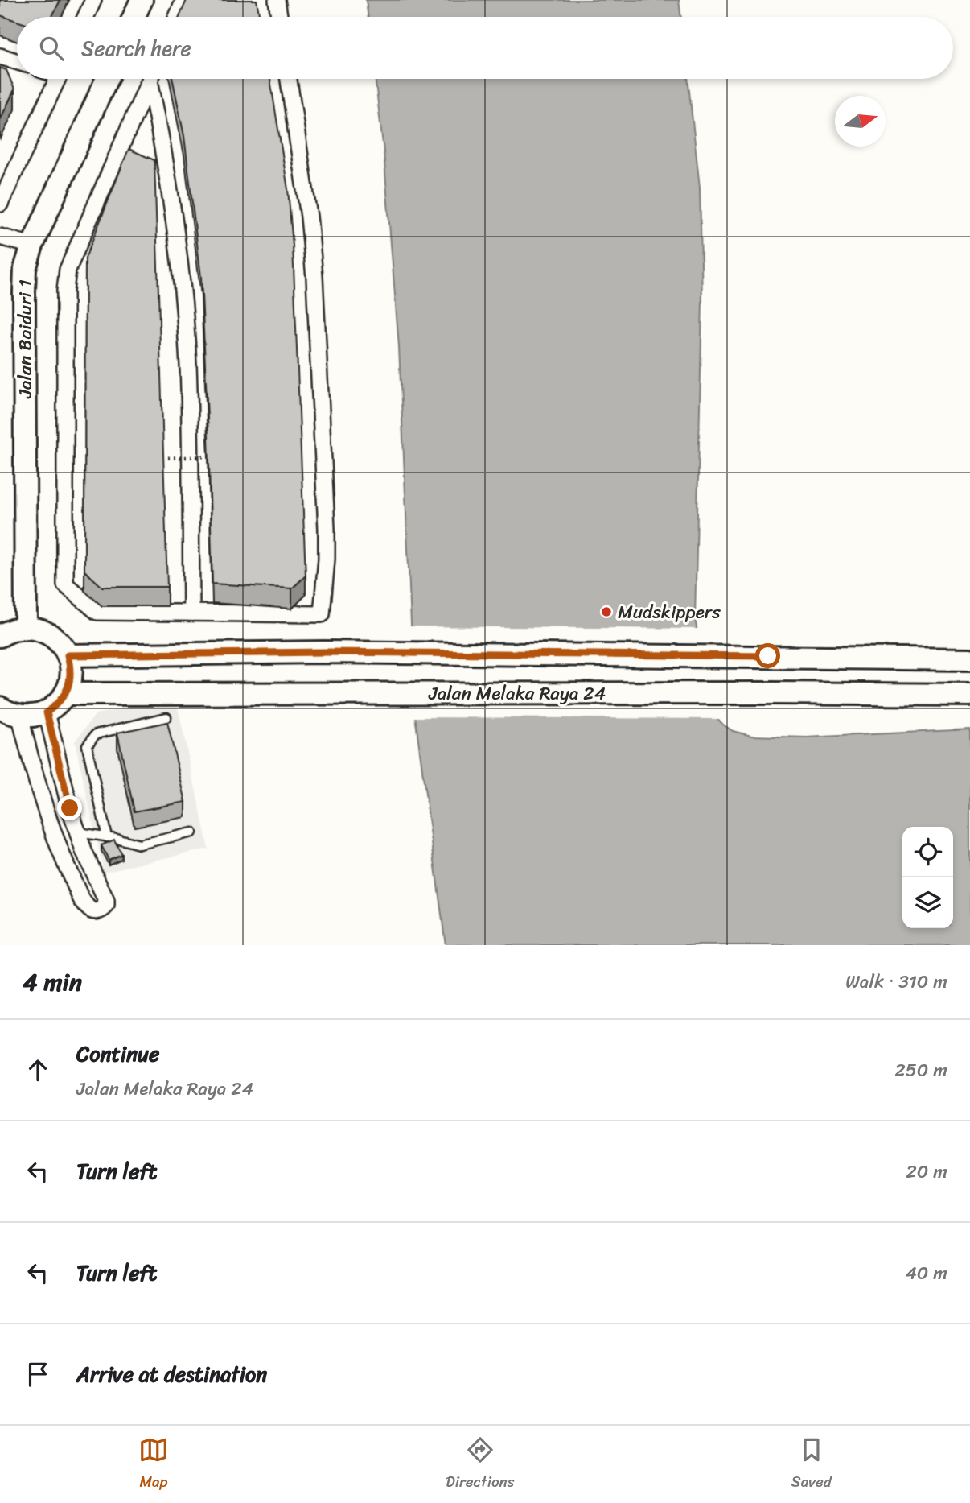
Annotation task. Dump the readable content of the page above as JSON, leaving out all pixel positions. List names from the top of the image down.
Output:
{
  "streets": {
    "street": ["Jalan Baiduri 1", "Jalan Melaka Raya 24"]
  },
  "places": ["Mudskippers"],
  "north": "right",
  "page": {
    "search": "Search here",
    "heading": ["4 min", "Walk · 310 m"],
    "list": [
      ["Continue", "Jalan Melaka Raya 24", "250 m"],
      ["Turn left", "20 m"],
      ["Turn left", "40 m"],
      "Arrive at destination"
    ],
    "nav": ["Map", "Directions", "Saved"]
  }
}
